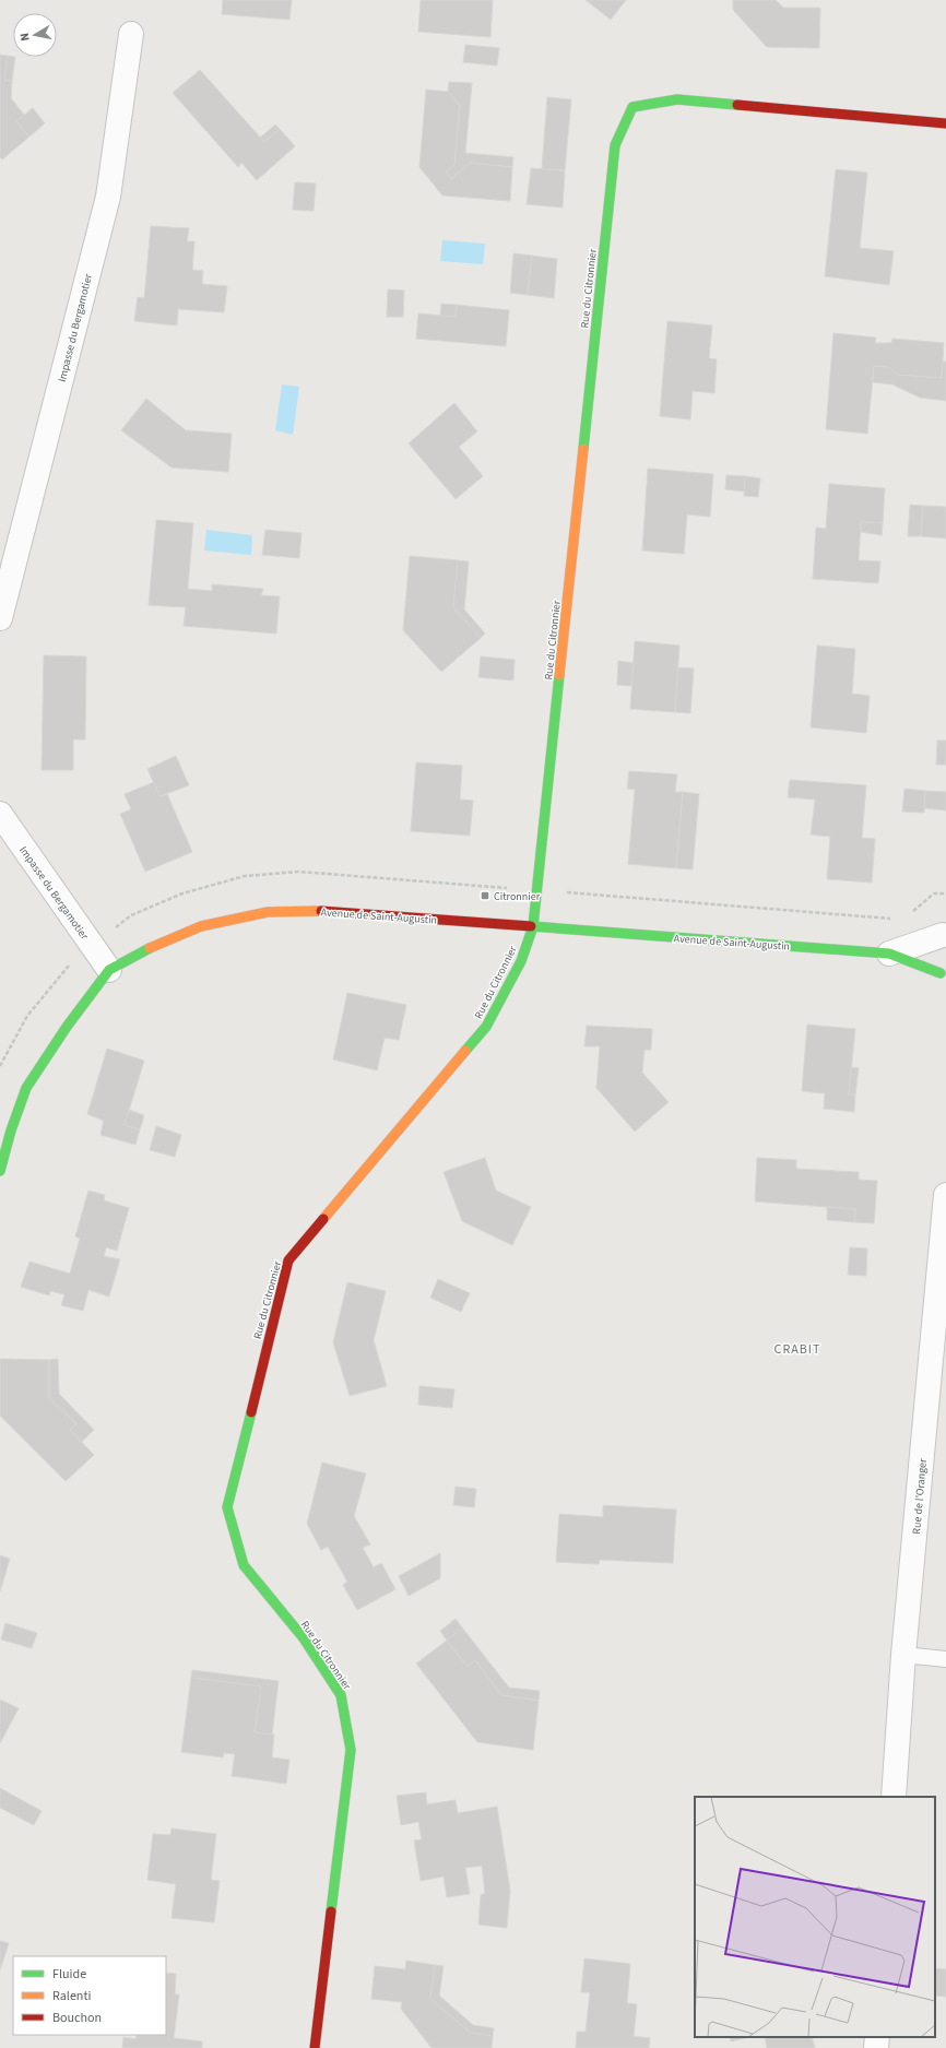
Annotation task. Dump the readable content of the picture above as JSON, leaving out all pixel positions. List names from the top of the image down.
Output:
{
  "streets": {
    "street": [
      "Rue du Citronnier",
      "Impasse du Bergamotier",
      "Avenue de Saint-Augustin",
      "Rue de l'Oranger"
    ]
  },
  "crossings": [
    ["Rue du Citronnier", "Avenue de Saint-Augustin"],
    ["Impasse du Bergamotier", "Avenue de Saint-Augustin"]
  ],
  "districts": ["CRABIT"],
  "places": {
    "transit": ["Citronnier"]
  },
  "legend": ["Fluide", "Ralenti", "Bouchon"],
  "north": "left"
}
